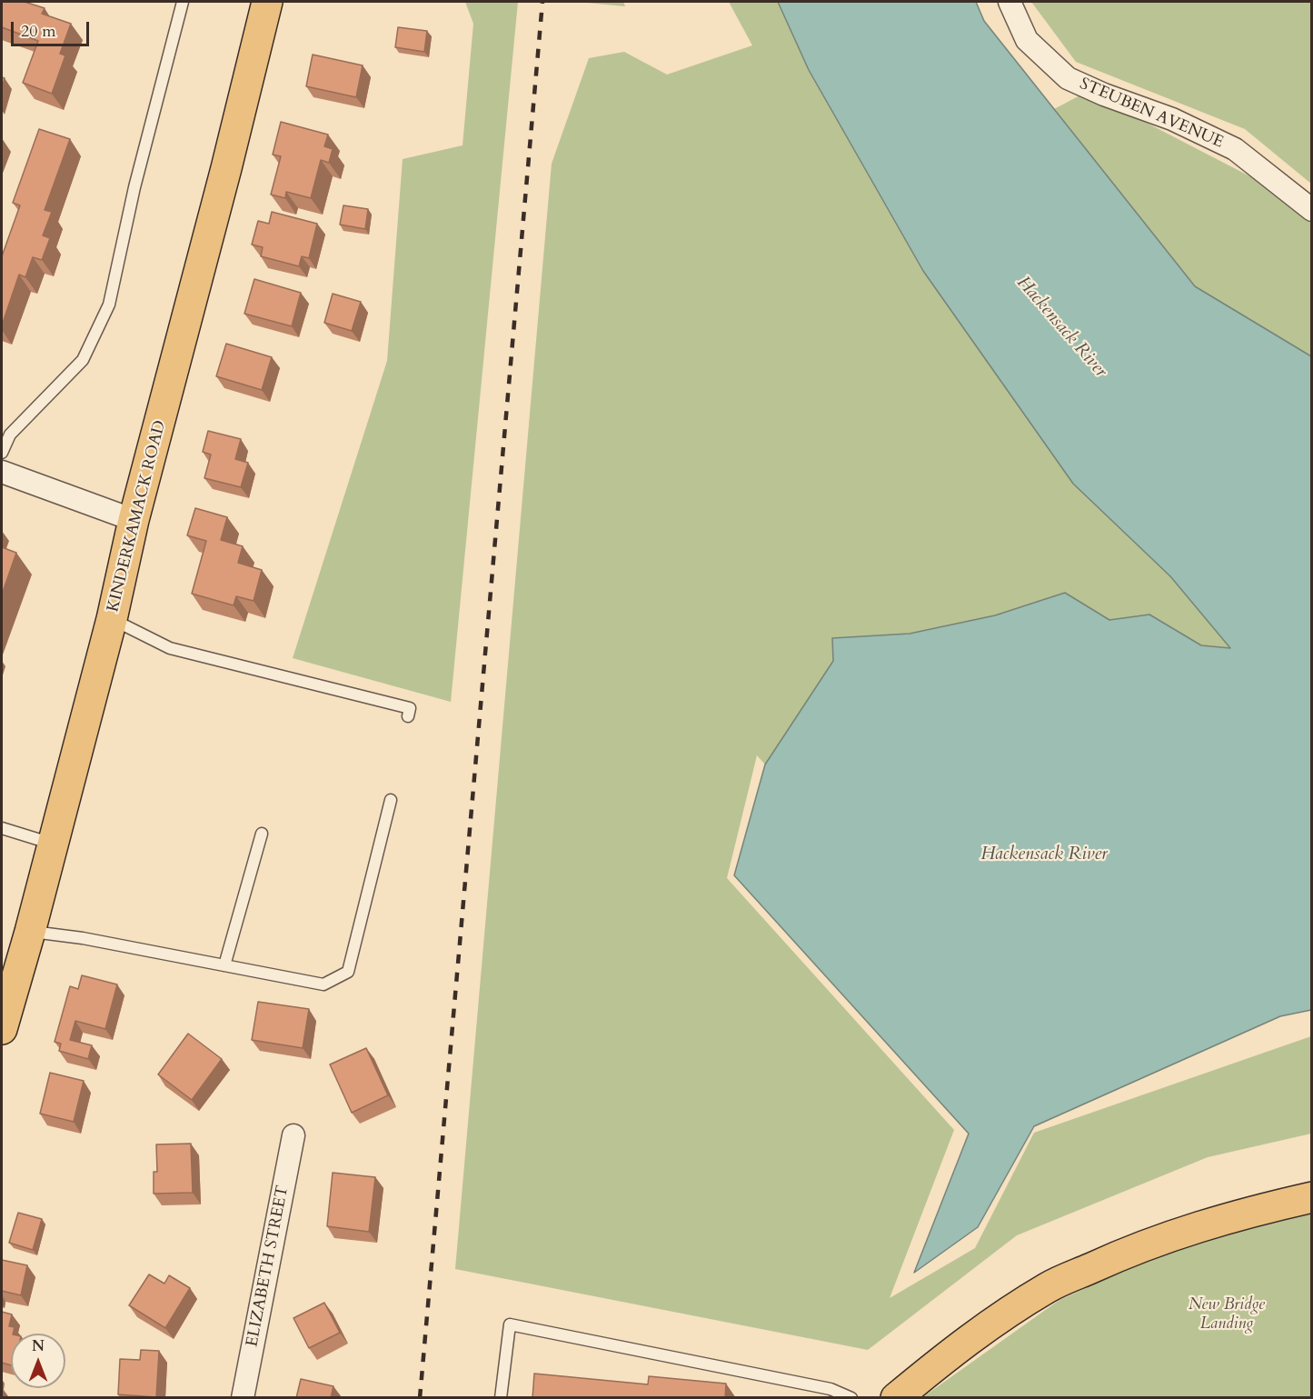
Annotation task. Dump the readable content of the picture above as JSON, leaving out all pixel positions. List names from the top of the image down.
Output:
{
  "streets": {
    "main road": ["KINDERKAMACK ROAD"],
    "street": ["STEUBEN AVENUE", "ELIZABETH STREET"]
  },
  "water": ["Hackensack River"],
  "parks": ["New Bridge Landing"],
  "scale_bar": "20 m",
  "north": "top"
}
